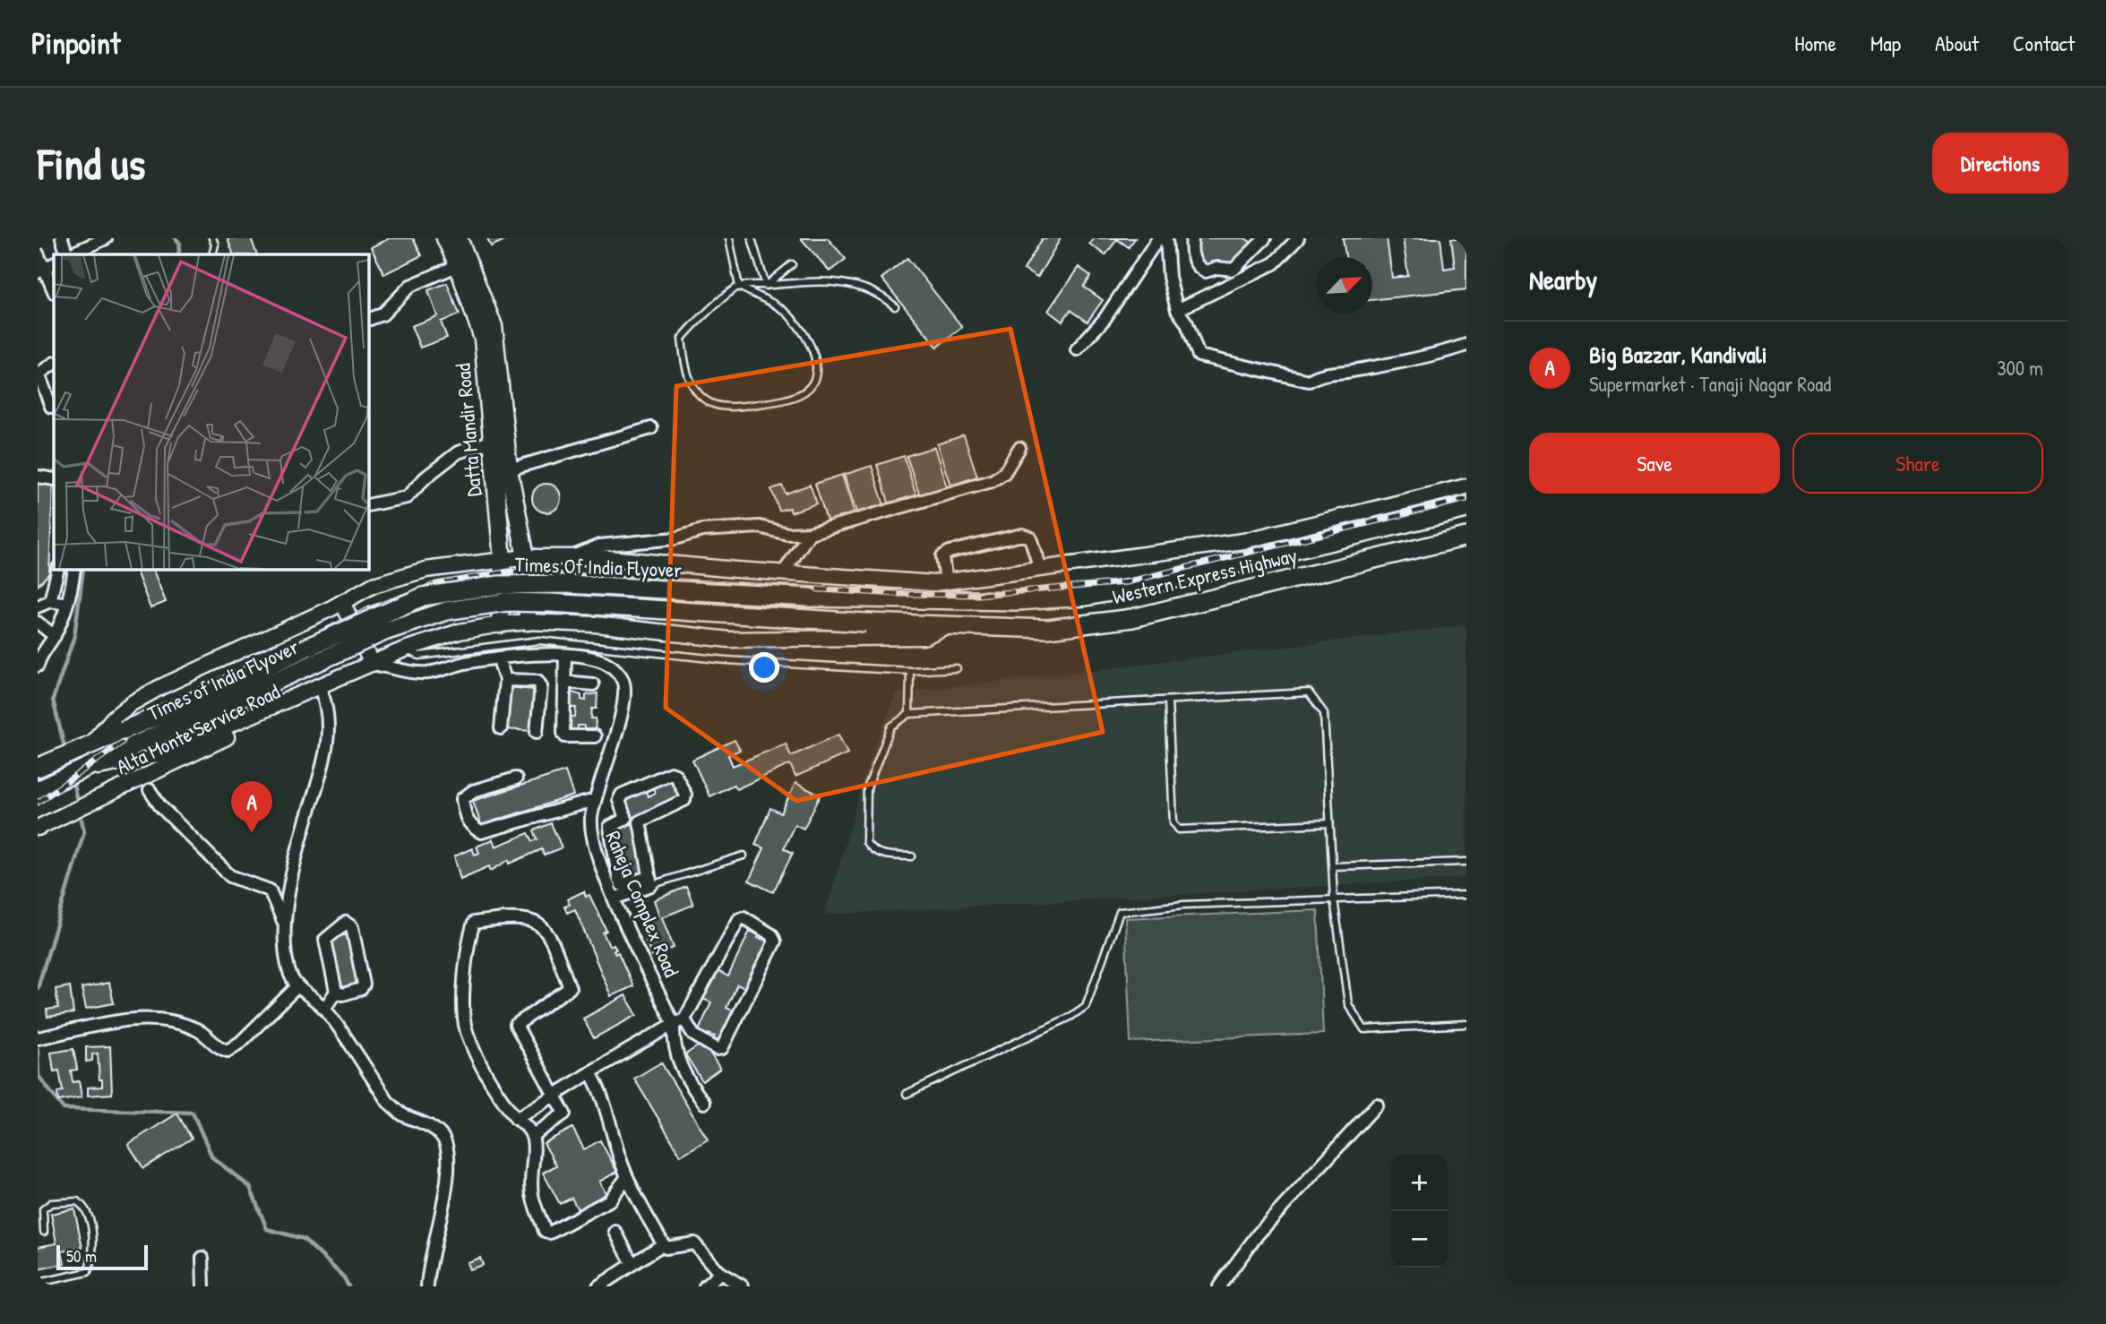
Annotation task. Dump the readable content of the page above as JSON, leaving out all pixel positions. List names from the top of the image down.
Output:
{
  "streets": {
    "highway": ["Times Of India Flyover", "Western Express Highway", "Times of India Flyover"],
    "main road": ["Datta Mandir Road"],
    "street": ["Alta Monte Service Road", "Raheja Complex Road"]
  },
  "crossings": [
    ["Times Of India Flyover", "Western Express Highway"],
    ["Times Of India Flyover", "Times of India Flyover"],
    ["Alta Monte Service Road", "Raheja Complex Road"]
  ],
  "scale_bar": "50 m",
  "north": "top right",
  "page": {
    "header": "Pinpoint",
    "nav": [
      "Home",
      "Map",
      "About",
      "Contact"
    ],
    "buttons": [
      "Directions",
      ["Save", "Share"]
    ],
    "title": "Find us",
    "heading": "Nearby",
    "list": [
      {
        "mark": "A",
        "name": "Big Bazzar, Kandivali",
        "note": "Supermarket · Tanaji Nagar Road",
        "value": "300 m"
      }
    ],
    "pins": "A",
    "map_buttons": ["+", "−"],
    "scale": "50 m"
  }
}
